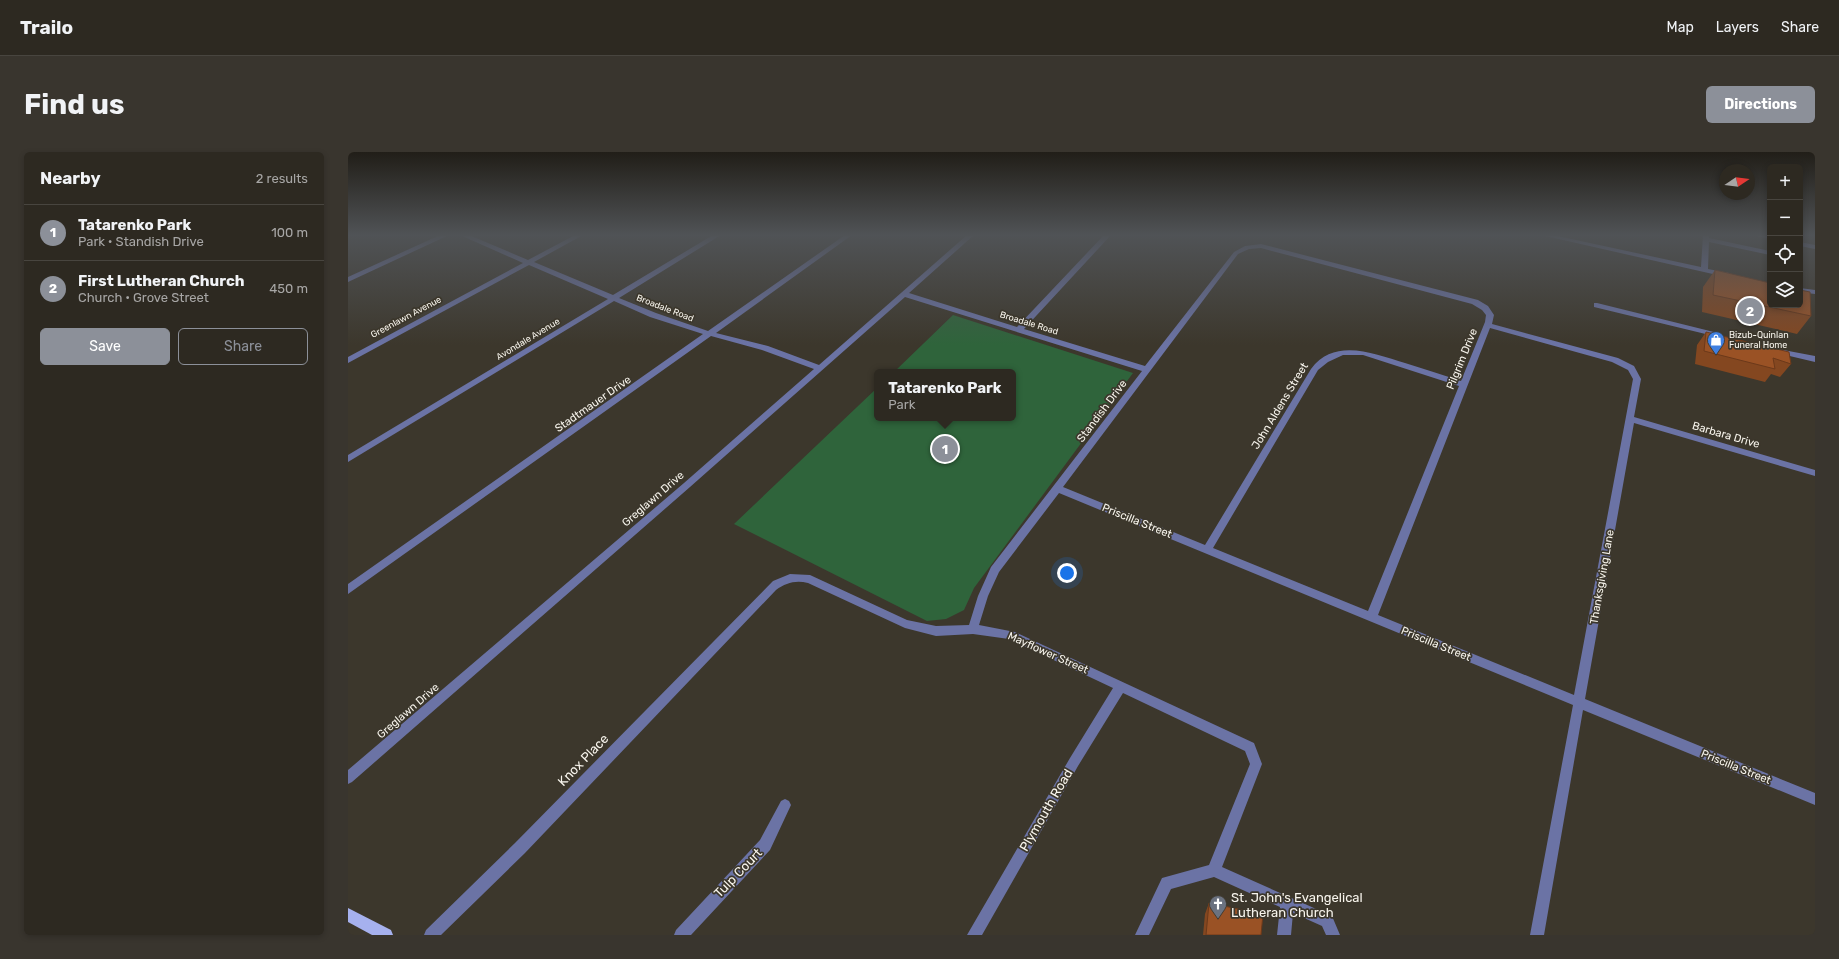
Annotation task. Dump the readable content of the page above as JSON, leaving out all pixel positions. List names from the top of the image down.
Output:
{
  "streets": {
    "street": [
      "Broadale Road",
      "Greenlawn Avenue",
      "Avondale Avenue",
      "Pilgrim Drive",
      "Stadtmauer Drive",
      "John Aldens Street",
      "Standish Drive",
      "Barbara Drive",
      "Greglawn Drive",
      "Priscilla Street",
      "Thanksgiving Lane",
      "Mayflower Street",
      "Knox Place",
      "Plymouth Road",
      "Tulp Court"
    ]
  },
  "crossings": [
    ["Broadale Road", "Avondale Avenue"],
    ["Broadale Road", "Stadtmauer Drive"],
    ["Broadale Road", "Standish Drive"],
    ["Broadale Road", "Greglawn Drive"],
    ["Pilgrim Drive", "John Aldens Street"],
    ["Pilgrim Drive", "Priscilla Street"],
    ["Pilgrim Drive", "Thanksgiving Lane"],
    ["John Aldens Street", "Priscilla Street"],
    ["Standish Drive", "Priscilla Street"],
    ["Standish Drive", "Mayflower Street"],
    ["Barbara Drive", "Thanksgiving Lane"],
    ["Priscilla Street", "Thanksgiving Lane"],
    ["Mayflower Street", "Knox Place"],
    ["Mayflower Street", "Plymouth Road"]
  ],
  "places": {
    "shop": ["Bizub-Quinlan Funeral Home"],
    "church": ["St. John's Evangelical Lutheran Church"]
  },
  "north": "right",
  "page": {
    "header": "Trailo",
    "nav": ["Map", "Layers", "Share"],
    "buttons": [
      "Directions",
      ["Save", "Share"]
    ],
    "title": "Find us",
    "heading": ["Nearby", "2 results"],
    "map_buttons": ["+", "−"],
    "list": [
      {
        "mark": "1",
        "name": "Tatarenko Park",
        "note": "Park · Standish Drive",
        "value": "100 m"
      },
      {
        "mark": "2",
        "name": "First Lutheran Church",
        "note": "Church · Grove Street",
        "value": "450 m"
      }
    ],
    "pins": ["2", "1"],
    "popup": ["Tatarenko Park", "Park"]
  }
}
